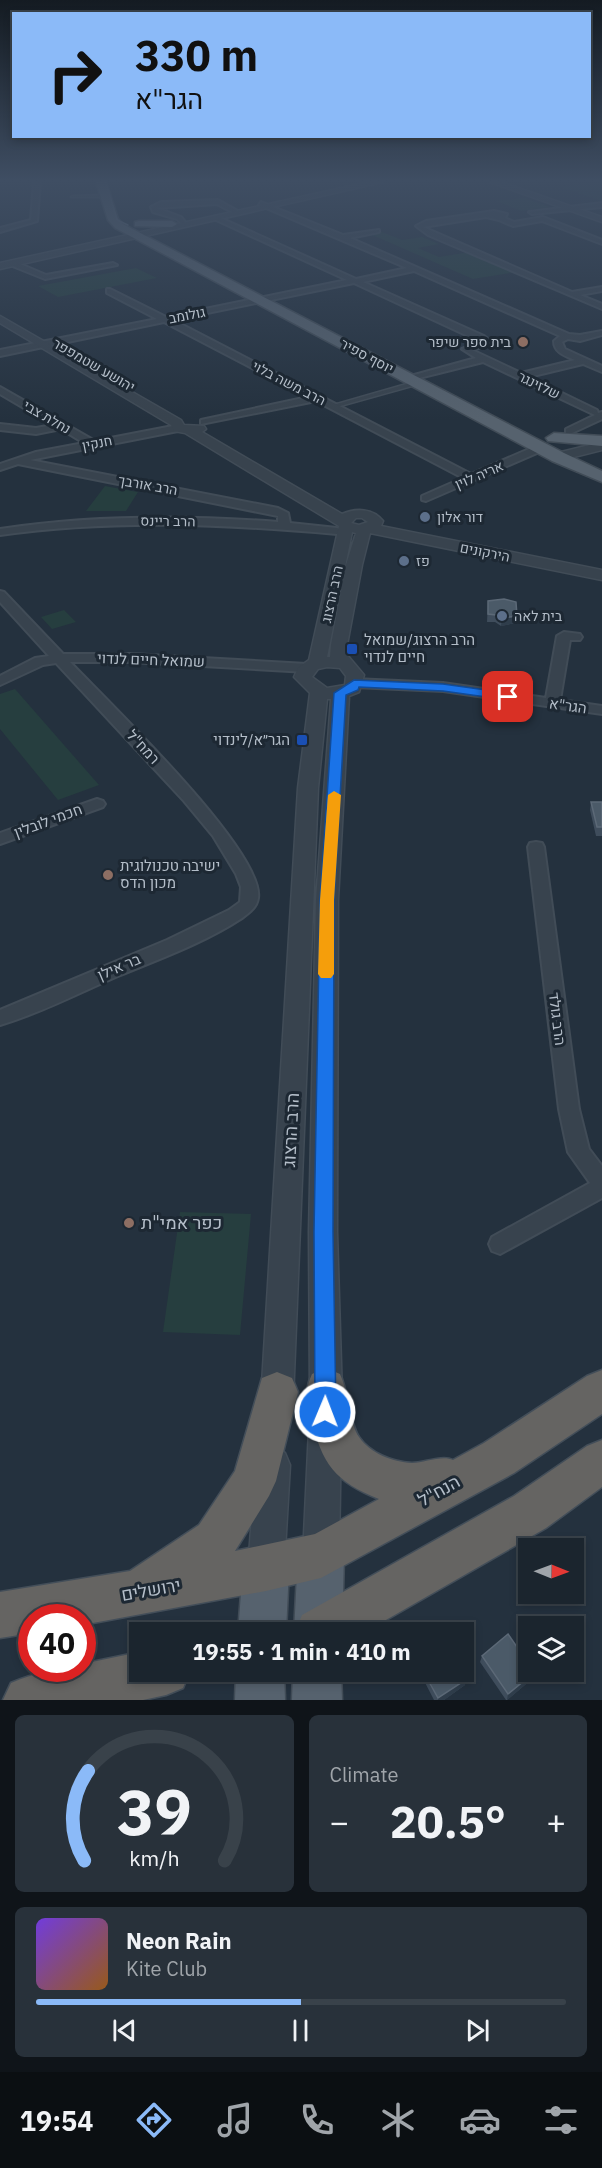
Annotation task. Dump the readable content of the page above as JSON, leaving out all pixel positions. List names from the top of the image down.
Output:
{
  "streets": {
    "highway": ["הנח\"ל", "ירושלים"],
    "main road": ["יוסף ספיר"],
    "street": [
      "גולומב",
      "יהושע שטמפפר",
      "הרב משה בלוי",
      "שלזינגר",
      "נחלת צבי",
      "חנקין",
      "אריה לוין",
      "הרב אורבך",
      "הרב ריינס",
      "הירקונים",
      "הרב הרצוג",
      "שמואל חיים לנדוי",
      "הגר\"א",
      "רמח\"ל",
      "חכמי לובלין",
      "בר אילן",
      "הרב גולד"
    ]
  },
  "crossings": [
    ["גולומב", "יוסף ספיר"],
    ["גולומב", "יהושע שטמפפר"],
    ["גולומב", "הרב משה בלוי"],
    ["יוסף ספיר", "אריה לוין"],
    ["יהושע שטמפפר", "חנקין"],
    ["יהושע שטמפפר", "הרב ריינס"],
    ["יהושע שטמפפר", "הרב הרצוג"],
    ["שלזינגר", "אריה לוין"],
    ["נחלת צבי", "חנקין"],
    ["חנקין", "הרב אורבך"],
    ["הרב אורבך", "הרב ריינס"],
    ["הרב ריינס", "הרב הרצוג"],
    ["הירקונים", "הרב הרצוג"],
    ["הרב הרצוג", "שמואל חיים לנדוי"],
    ["הרב הרצוג", "הגר\"א"],
    ["הרב הרצוג", "הנח\"ל"],
    ["הרב הרצוג", "ירושלים"],
    ["שמואל חיים לנדוי", "רמח\"ל"],
    ["רמח\"ל", "בר אילן"],
    ["הנח\"ל", "ירושלים"]
  ],
  "places": {
    "other": [
      "בית ספר שיפר",
      "דור אלון",
      "פז",
      "בית לאה",
      "ישיבה טכנולוגית מכון הדס",
      "כפר אמי\"ת"
    ],
    "transit": ["הרב הרצוג/שמואל חיים לנדוי", "הגר״א/לינדוי"]
  },
  "north": "right",
  "page": {
    "turn": ["330 m", "הגר\"א"],
    "limit": "40",
    "trip": "19:55 · 1 min · 410 m",
    "tile": "Climate",
    "heat": ["−", "20.5°", "+"],
    "song": ["Neon Rain", "Kite Club"],
    "tabs": "19:54",
    "gauge": ["39", "km/h"]
  }
}
